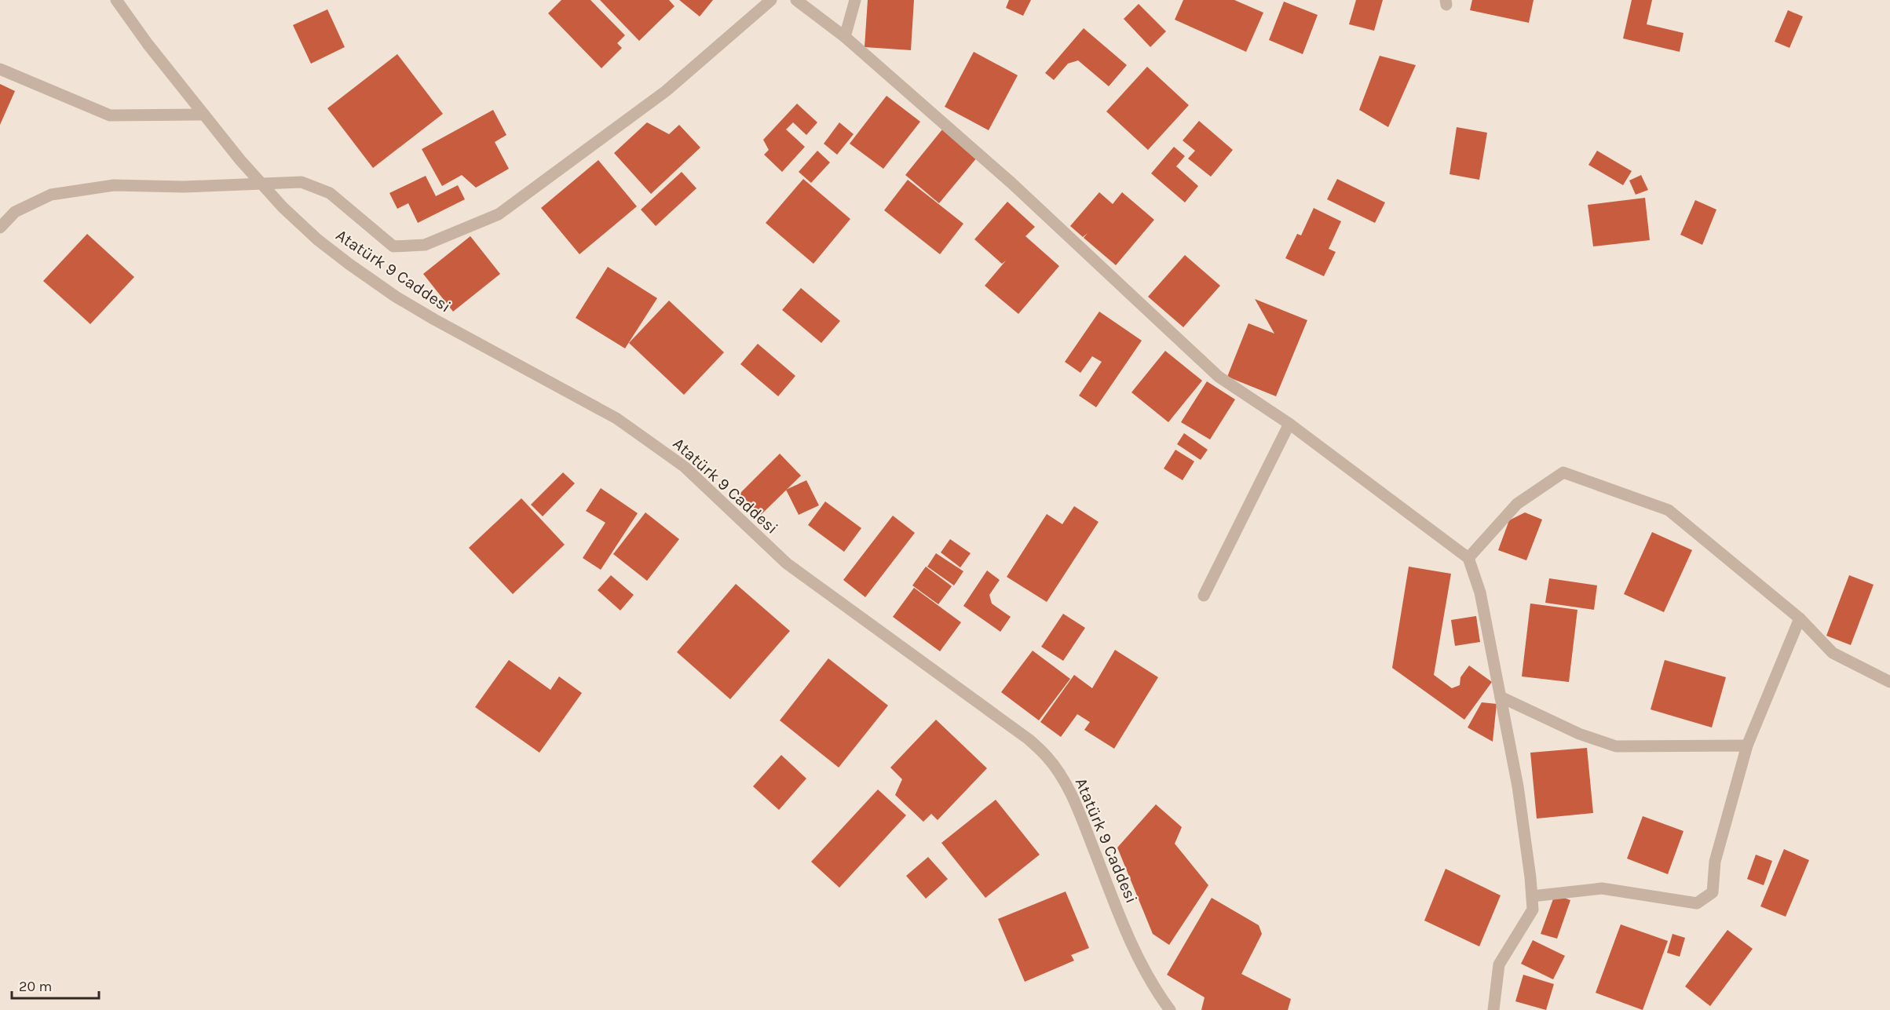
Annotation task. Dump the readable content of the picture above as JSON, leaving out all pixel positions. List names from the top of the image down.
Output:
{
  "streets": {
    "street": ["Atatürk 9 Caddesi"]
  },
  "scale_bar": "20 m"
}
